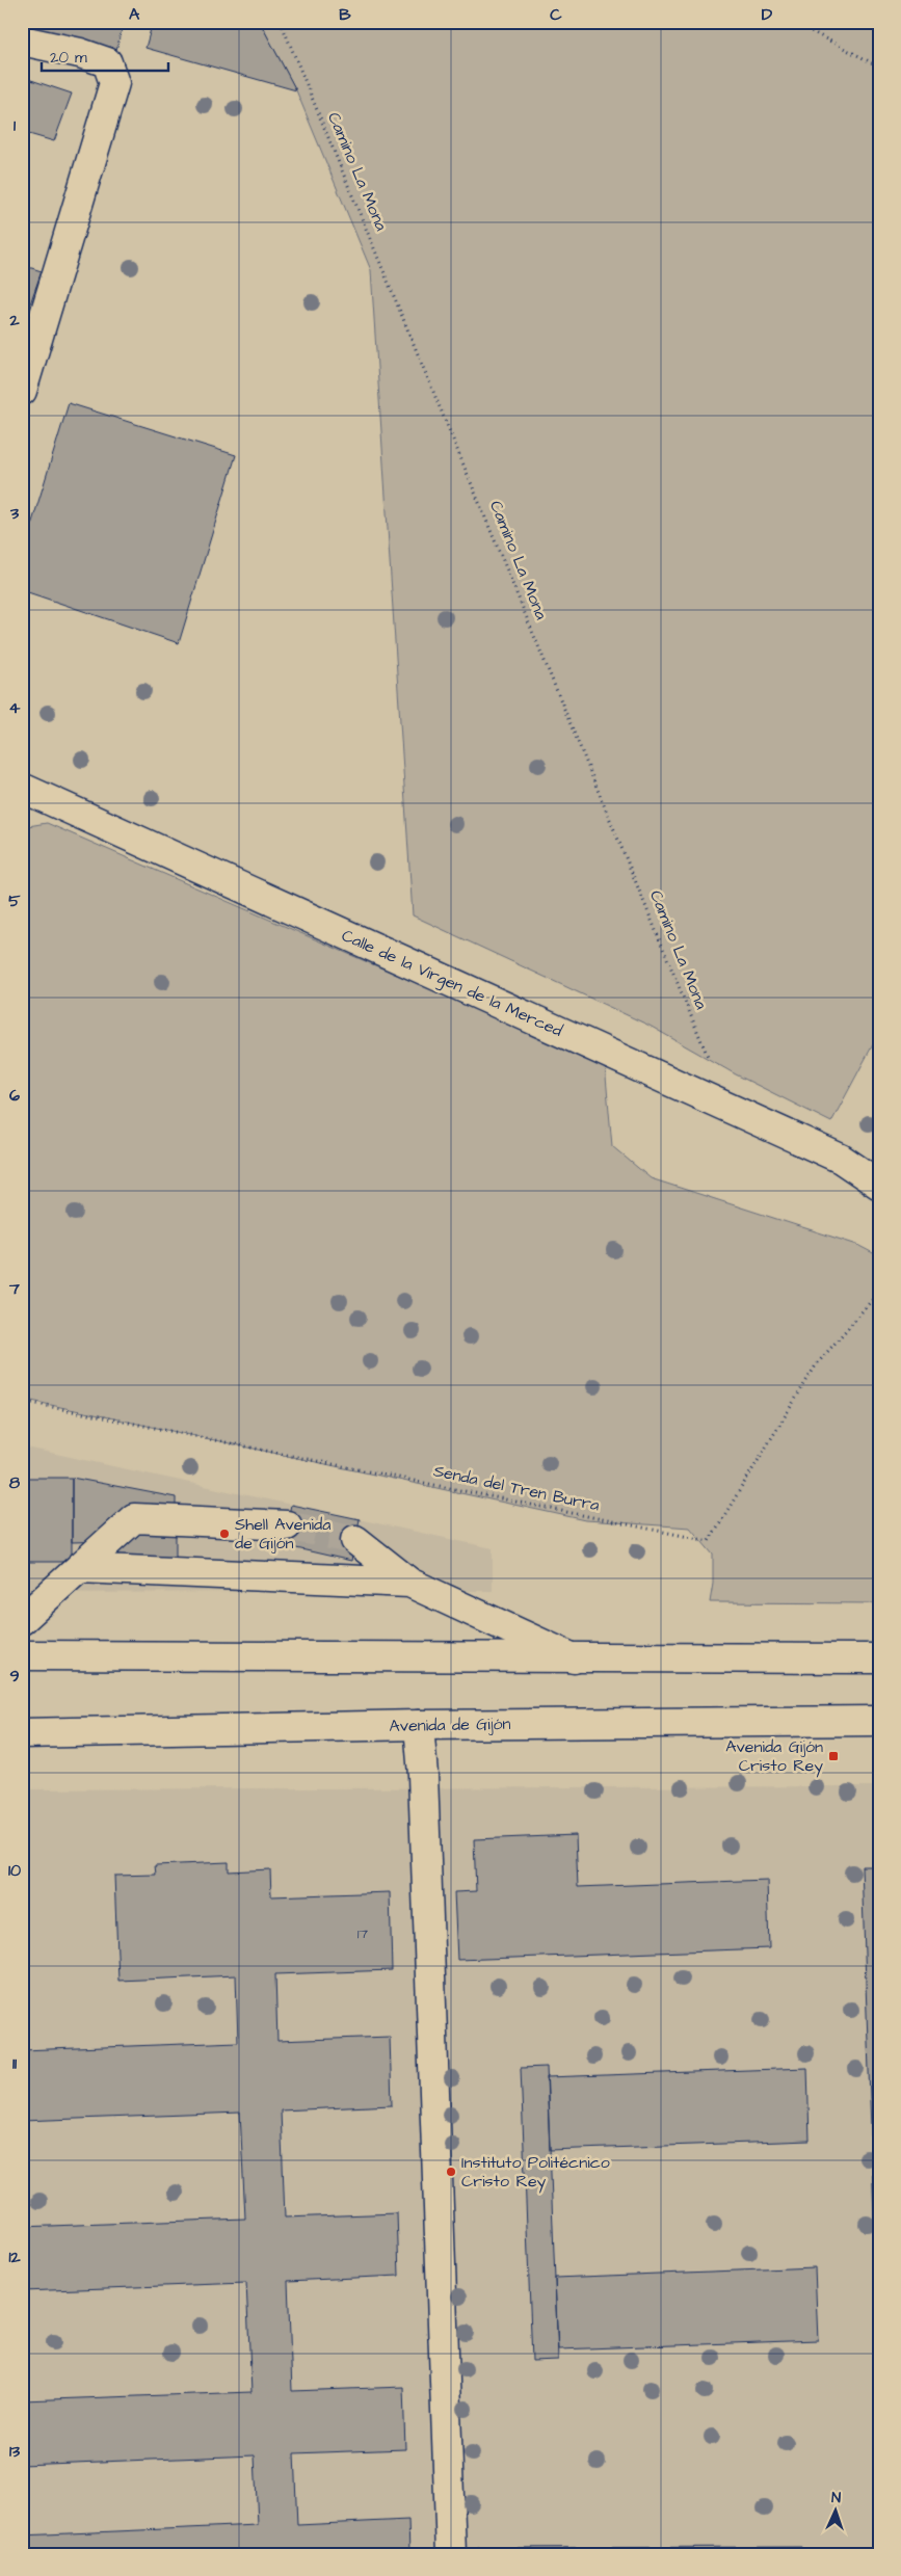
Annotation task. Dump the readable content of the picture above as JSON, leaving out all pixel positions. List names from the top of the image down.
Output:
{
  "streets": {
    "main road": ["Calle de la Virgen de la Merced", "Avenida de Gijón"],
    "path": ["Camino La Mona", "Senda del Tren Burra"]
  },
  "crossings": [
    ["Camino La Mona", "Calle de la Virgen de la Merced"]
  ],
  "places": {
    "other": ["Shell Avenida de Gijón", "Instituto Politécnico Cristo Rey"],
    "transit": ["Avenida Gijón Cristo Rey"]
  },
  "house_numbers": ["17"],
  "scale_bar": "20 m",
  "north": "top",
  "grid": {
    "columns": [
      "A",
      "B",
      "C",
      "D"
    ],
    "rows": [
      "1",
      "2",
      "3",
      "4",
      "5",
      "6",
      "7",
      "8",
      "9",
      "10",
      "11",
      "12",
      "13"
    ]
  }
}
